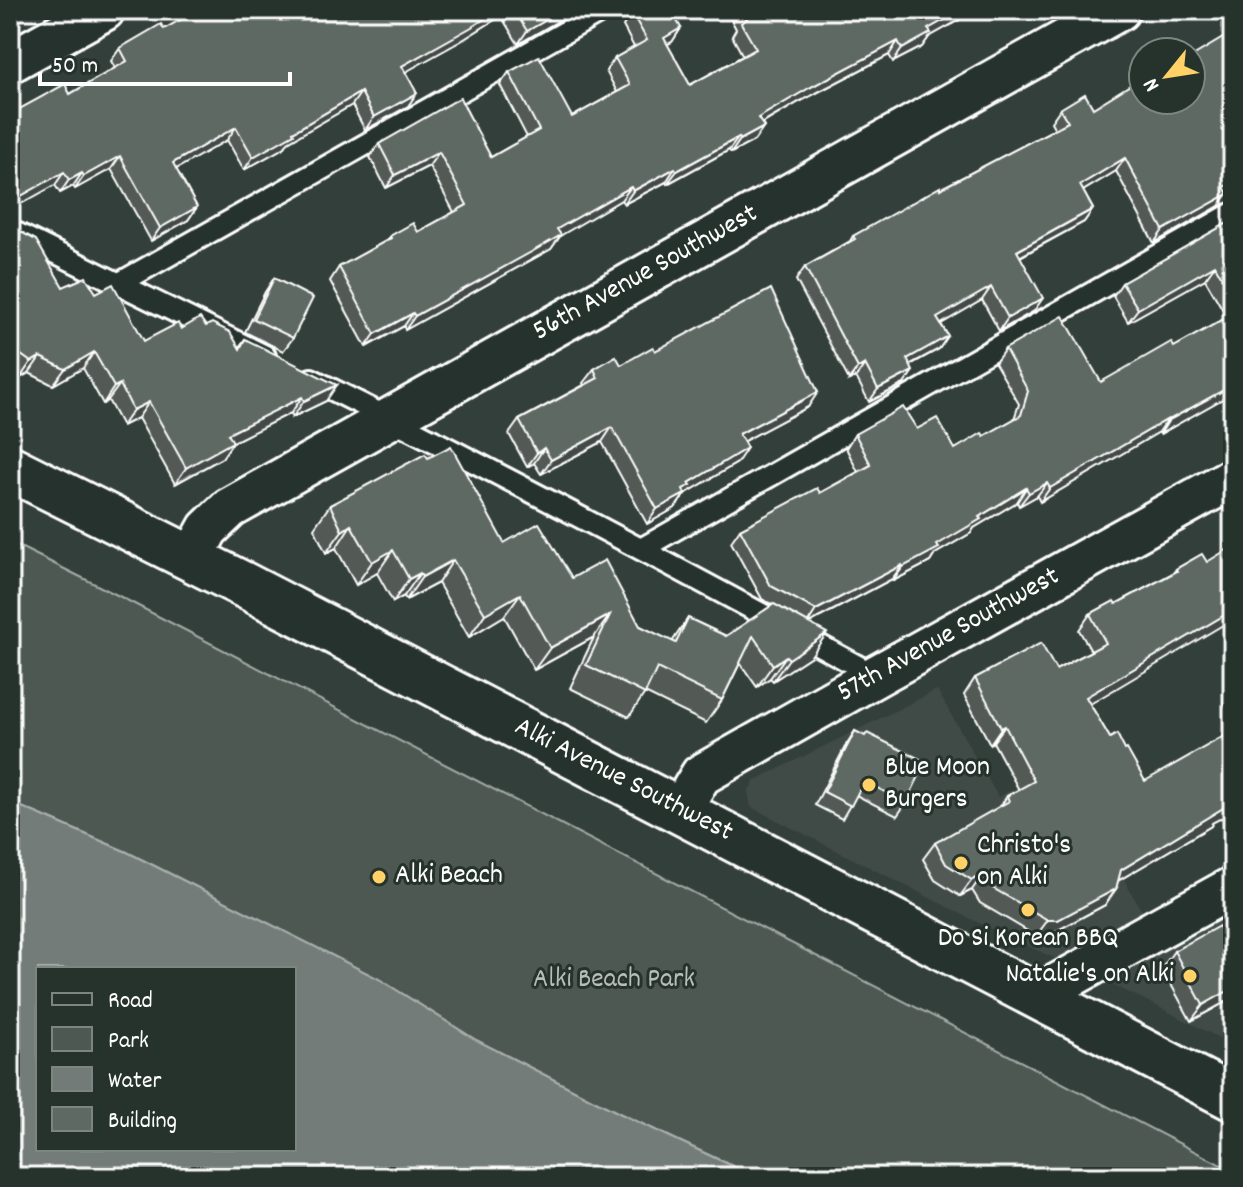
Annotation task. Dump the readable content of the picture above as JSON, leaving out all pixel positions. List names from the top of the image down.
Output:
{
  "streets": {
    "main road": ["Alki Avenue Southwest"],
    "street": ["56th Avenue Southwest", "57th Avenue Southwest"]
  },
  "crossings": [
    ["56th Avenue Southwest", "Alki Avenue Southwest"],
    ["57th Avenue Southwest", "Alki Avenue Southwest"]
  ],
  "parks": ["Alki Beach Park"],
  "places": [
    "Blue Moon Burgers",
    "Christo's on Alki",
    "Alki Beach",
    "Do Si Korean BBQ",
    "Natalie's on Alki"
  ],
  "legend": [
    "Road",
    "Park",
    "Water",
    "Building"
  ],
  "scale_bar": "50 m",
  "north": "bottom left"
}
